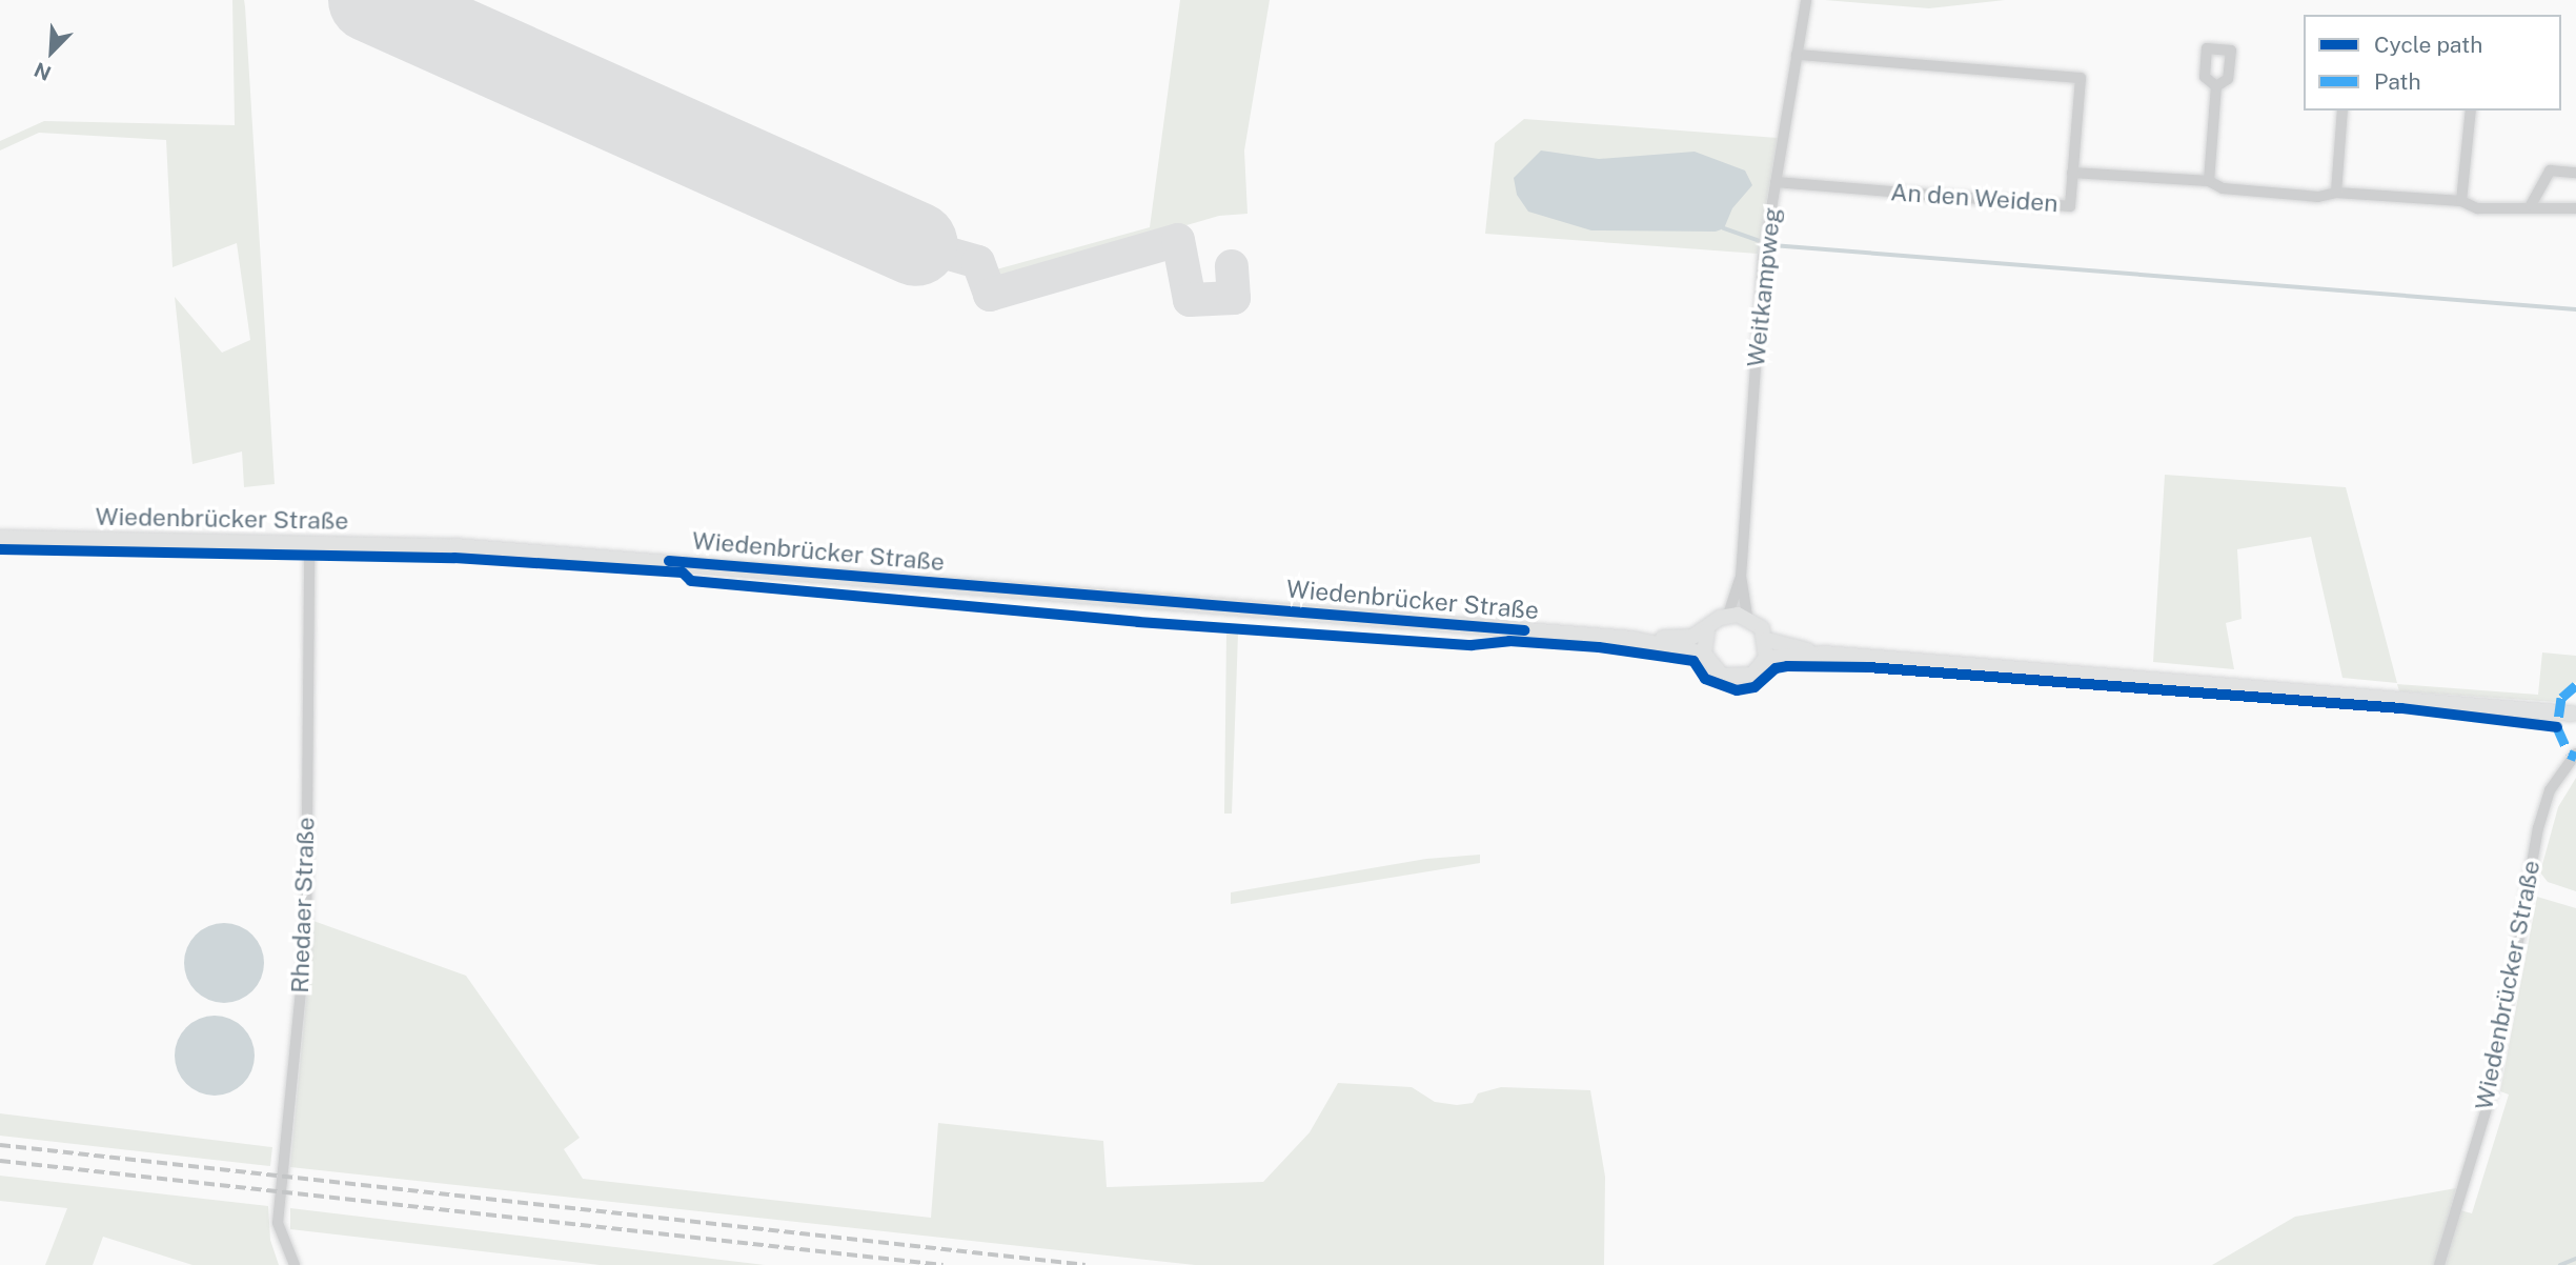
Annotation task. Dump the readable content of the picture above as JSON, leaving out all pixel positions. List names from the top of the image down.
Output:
{
  "streets": {
    "street": [
      "An den Weiden",
      "Weitkampweg",
      "Wiedenbrücker Straße",
      "Rhedaer Straße"
    ]
  },
  "crossings": [
    ["An den Weiden", "Weitkampweg"],
    ["Wiedenbrücker Straße", "Rhedaer Straße"]
  ],
  "legend": ["Cycle path", "Path"],
  "north": "bottom left"
}
